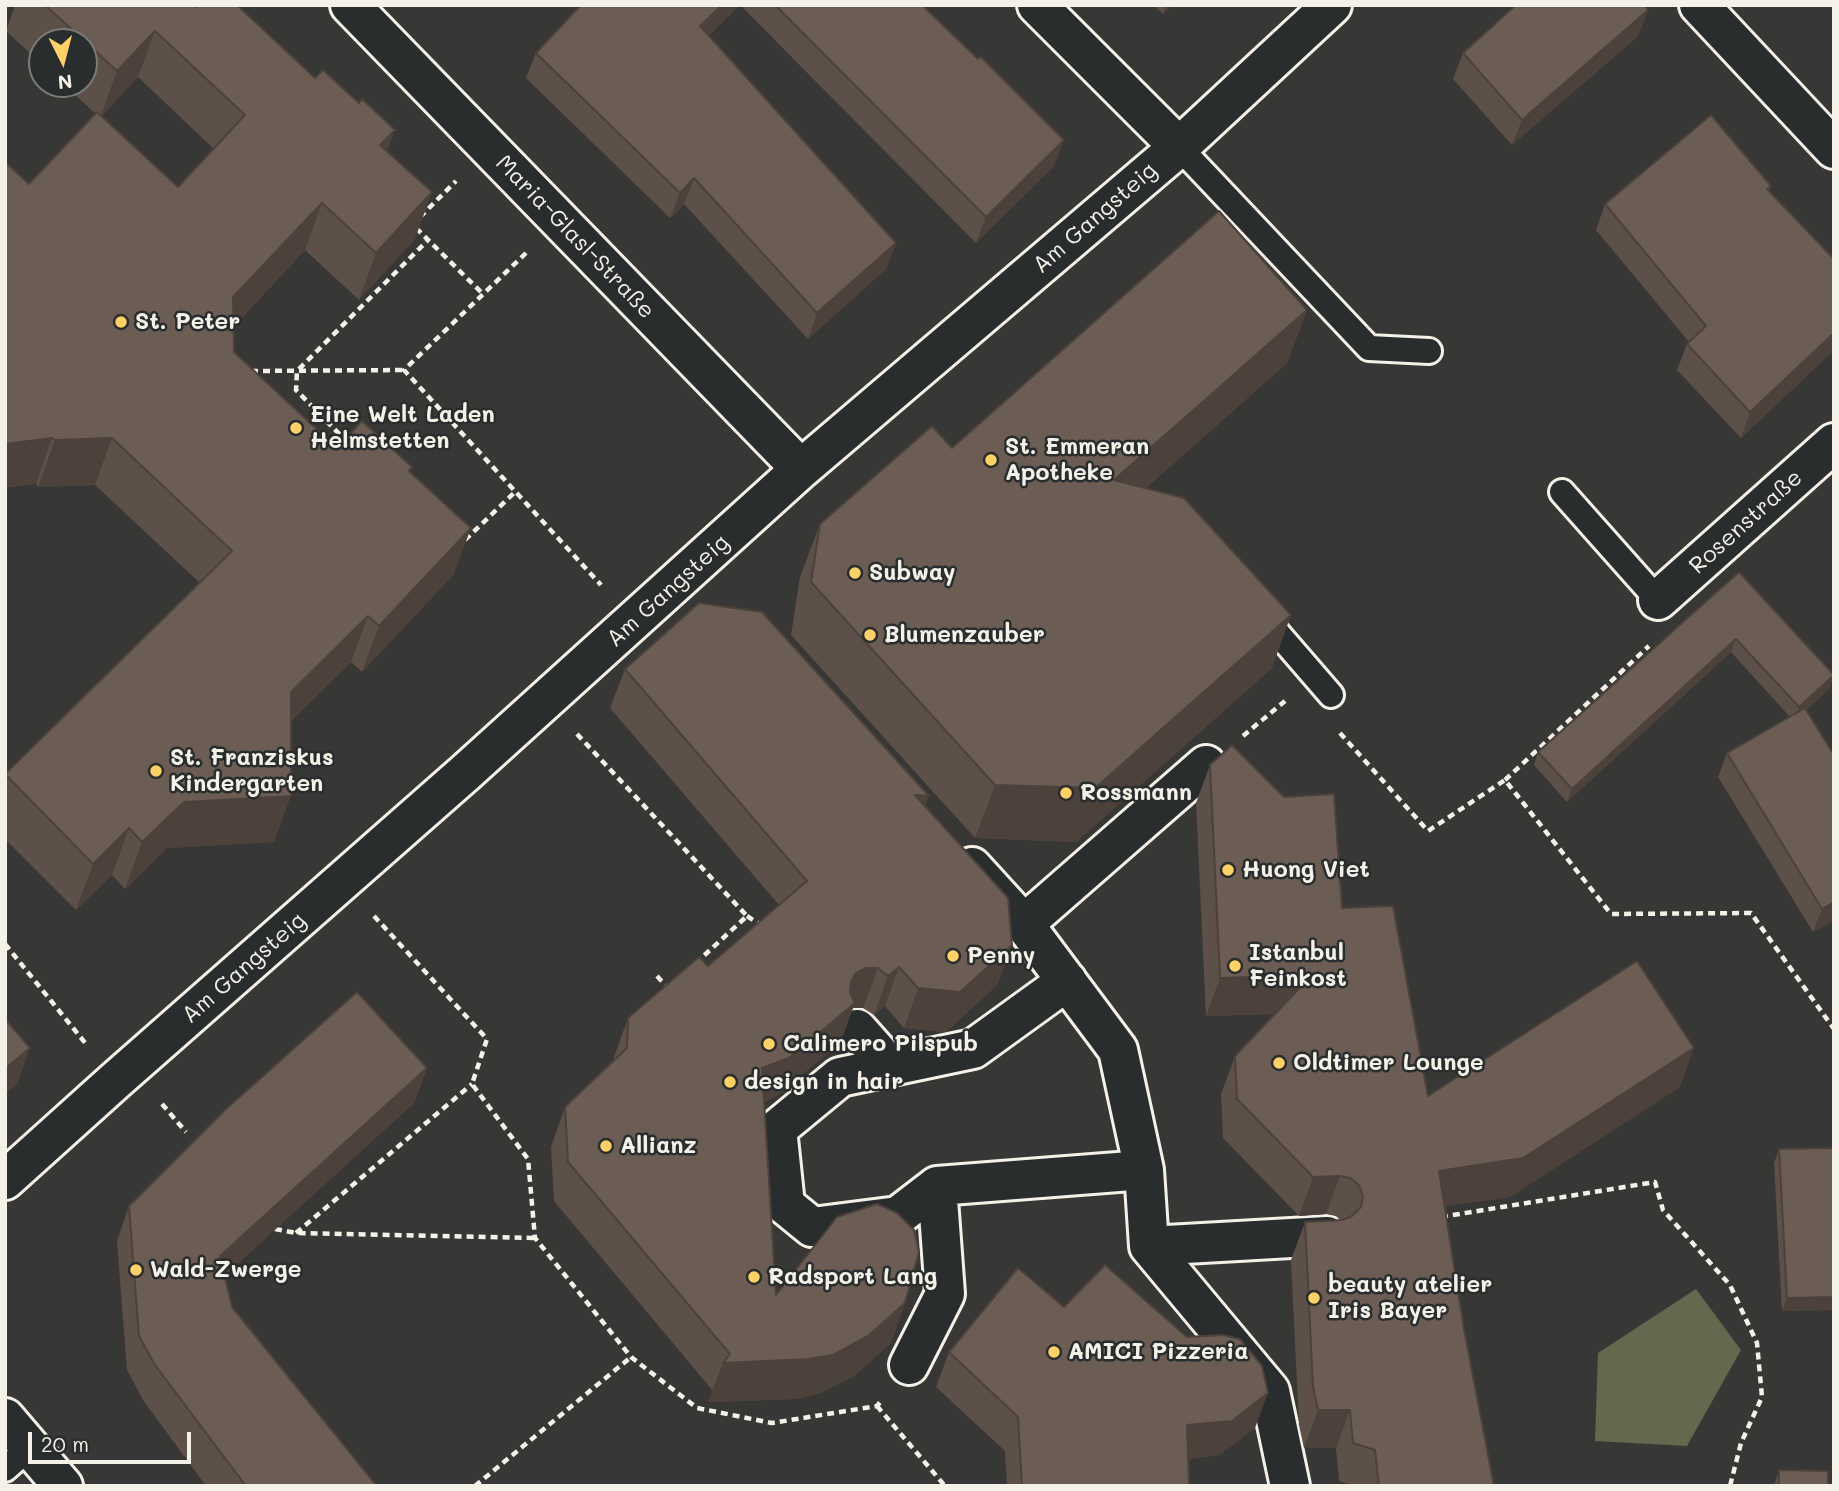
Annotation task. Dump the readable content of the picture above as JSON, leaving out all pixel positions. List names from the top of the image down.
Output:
{
  "streets": {
    "street": ["Am Gangsteig", "Maria-Glasl-Straße", "Rosenstraße"]
  },
  "crossings": [
    ["Am Gangsteig", "Maria-Glasl-Straße"]
  ],
  "places": [
    "St. Peter",
    "Eine Welt Laden Helmstetten",
    "St. Emmeran Apotheke",
    "Subway",
    "Blumenzauber",
    "St. Franziskus Kindergarten",
    "Rossmann",
    "Huong Viet",
    "Penny",
    "Istanbul Feinkost",
    "Calimero Pilspub",
    "Oldtimer Lounge",
    "design in hair",
    "Allianz",
    "Wald-Zwerge",
    "Radsport Lang",
    "beauty atelier Iris Bayer",
    "AMICI Pizzeria"
  ],
  "scale_bar": "20 m",
  "north": "bottom"
}
